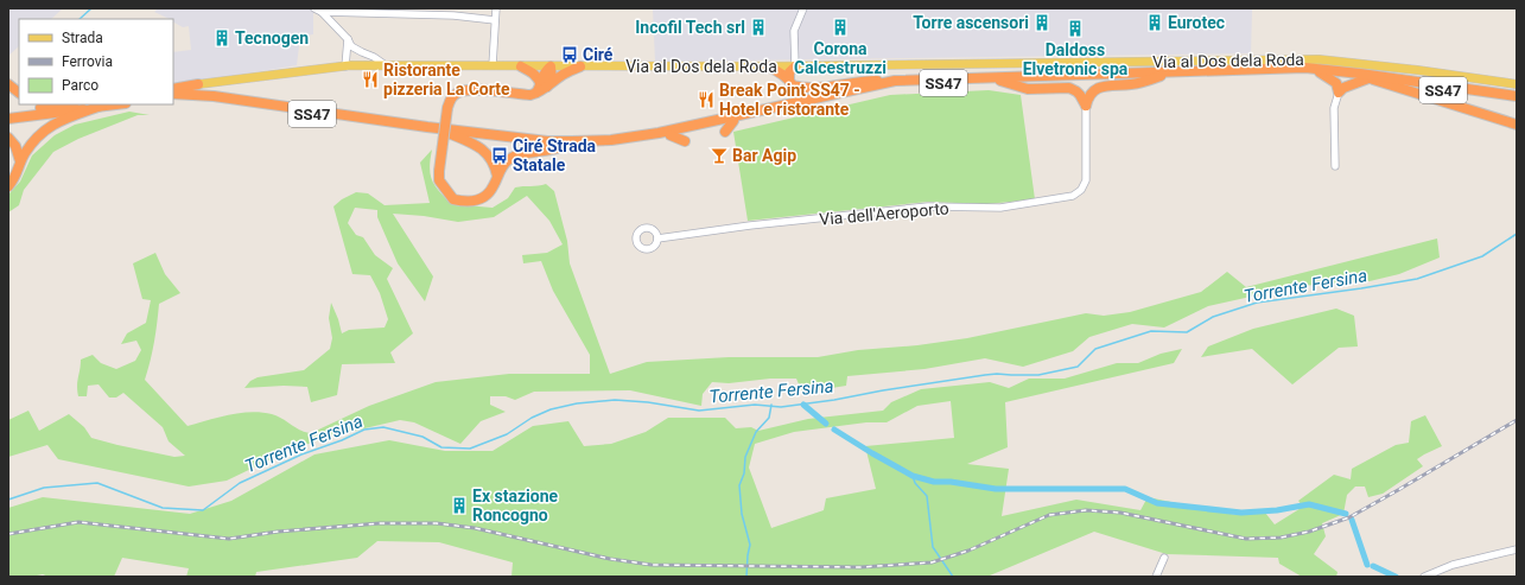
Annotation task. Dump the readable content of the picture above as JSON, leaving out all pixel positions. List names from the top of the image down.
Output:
{
  "streets": {
    "highway": ["SS47"],
    "main road": ["Via al Dos dela Roda"],
    "street": ["Via dell'Aeroporto"]
  },
  "water": ["Torrente Fersina"],
  "places": {
    "building": [
      "Torre ascensori",
      "Eurotec",
      "Incofil Tech srl",
      "Corona Calcestruzzi",
      "Daldoss Elvetronic spa",
      "Tecnogen",
      "Ex stazione Roncogno"
    ],
    "bus stop": ["Ciré", "Ciré Strada Statale"],
    "restaurant": ["Ristorante pizzeria La Corte", "Break Point SS47 - Hotel e ristorante"],
    "bar": ["Bar Agip"]
  },
  "legend": ["Strada", "Ferrovia", "Parco"]
}
